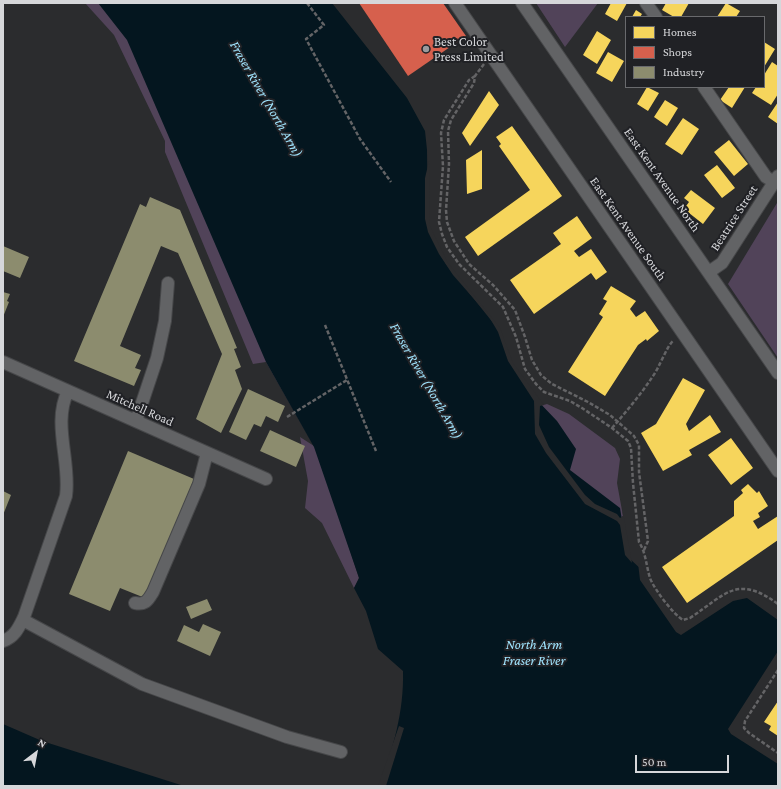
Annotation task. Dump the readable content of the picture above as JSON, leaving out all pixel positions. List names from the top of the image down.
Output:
{
  "streets": {
    "street": [
      "East Kent Avenue North",
      "Beatrice Street",
      "East Kent Avenue South",
      "Mitchell Road"
    ]
  },
  "crossings": [
    ["East Kent Avenue North", "Beatrice Street"]
  ],
  "water": ["Fraser River (North Arm)", "North Arm Fraser River"],
  "places": ["Best Color Press Limited"],
  "legend": ["Homes", "Shops", "Industry"],
  "scale_bar": "50 m",
  "north": "top right"
}
